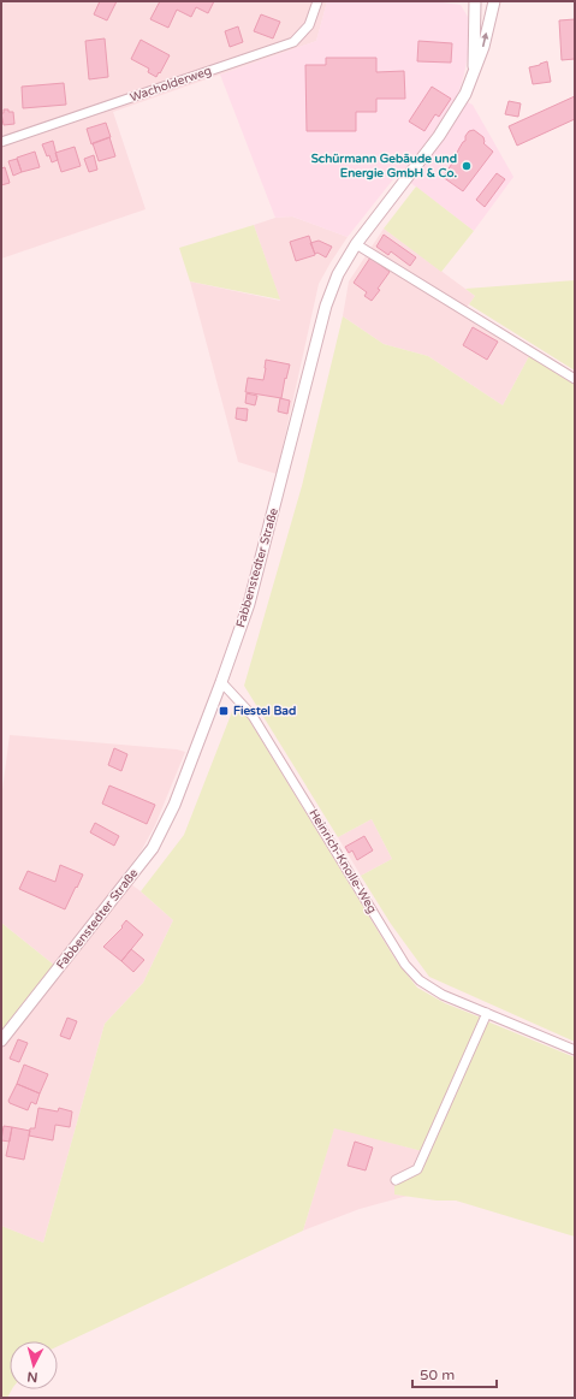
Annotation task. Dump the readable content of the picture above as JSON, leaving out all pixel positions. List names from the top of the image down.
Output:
{
  "streets": {
    "street": ["Wacholderweg", "Fabbenstedter Straße", "Heinrich-Knolle-Weg"]
  },
  "crossings": [
    ["Fabbenstedter Straße", "Heinrich-Knolle-Weg"]
  ],
  "places": {
    "other": ["Schürmann Gebäude und Energie GmbH & Co."],
    "transit": ["Fiestel Bad"]
  },
  "scale_bar": "50 m",
  "north": "bottom"
}
